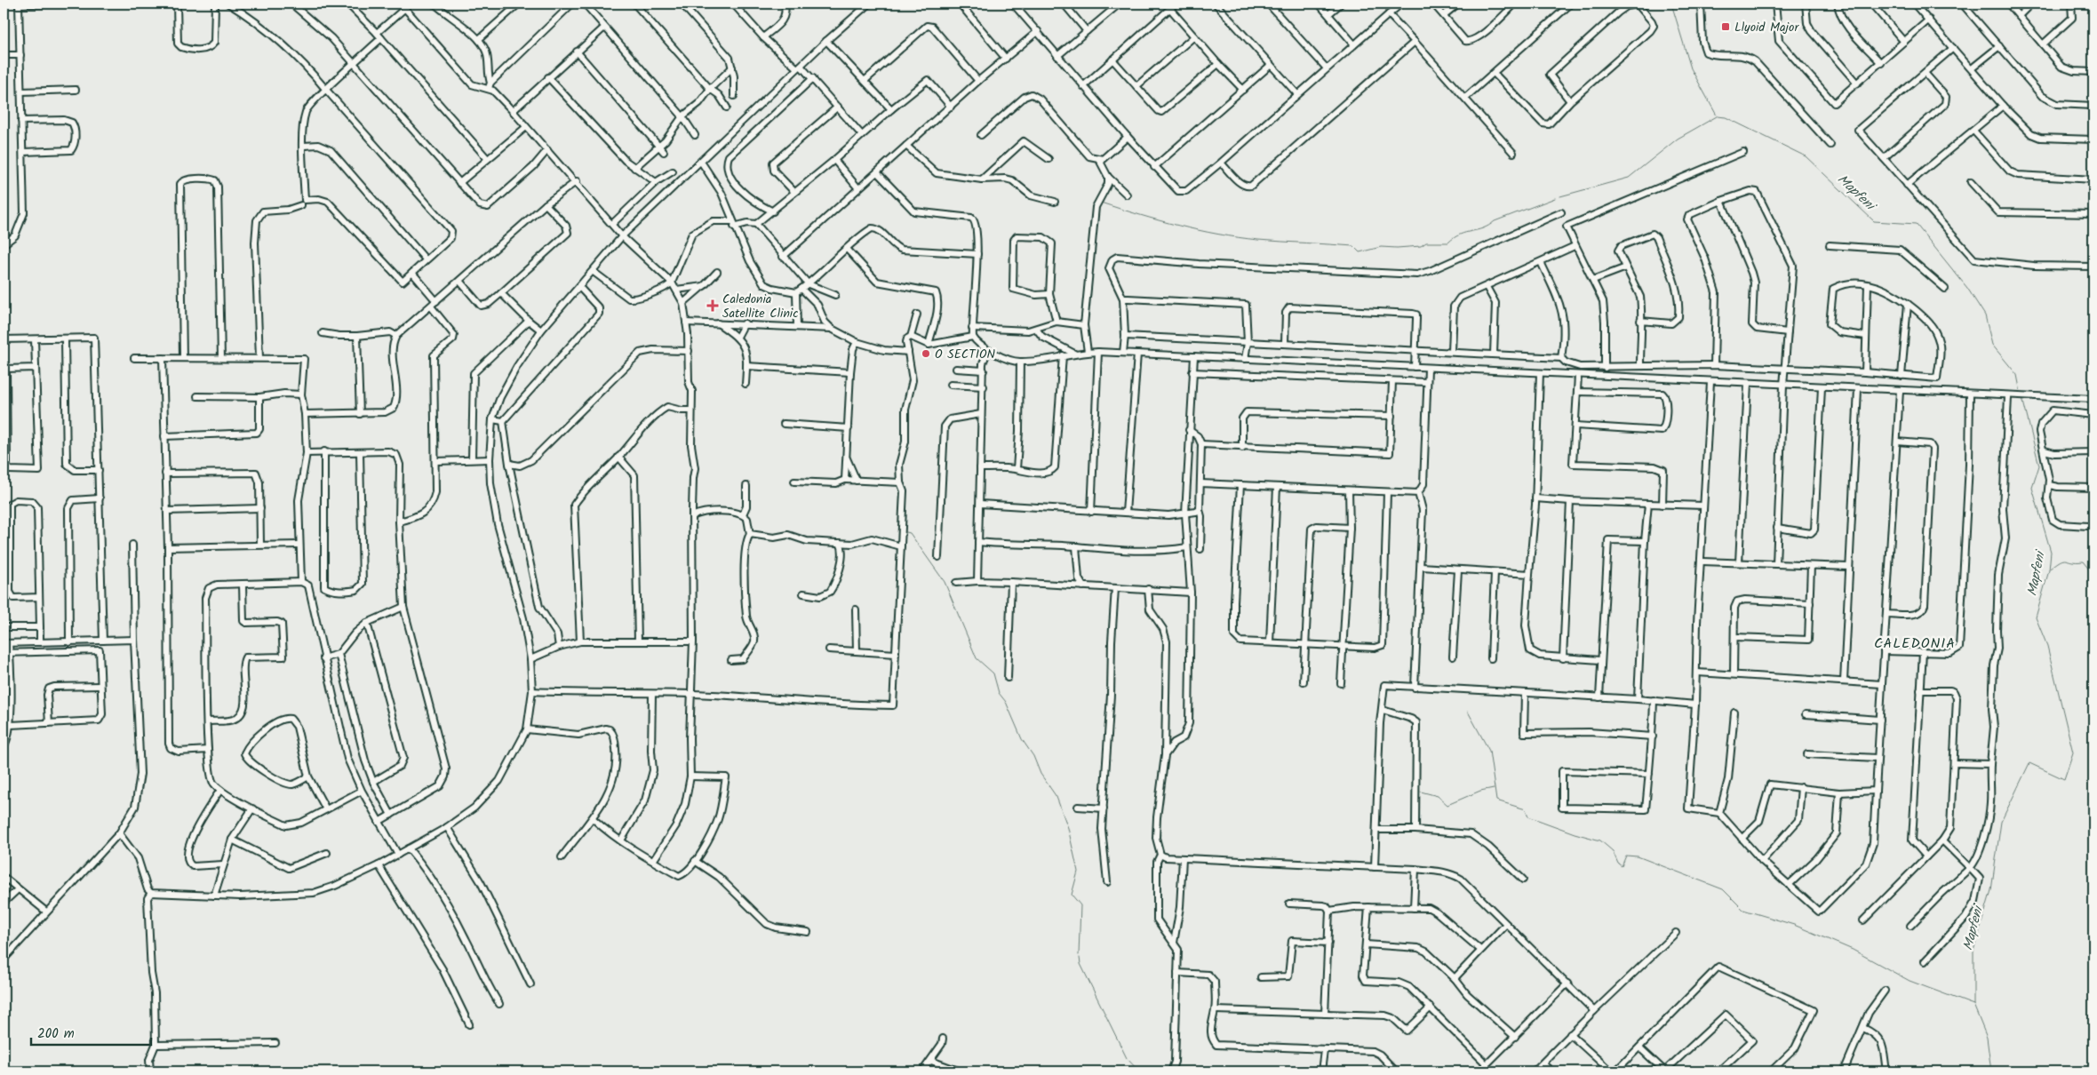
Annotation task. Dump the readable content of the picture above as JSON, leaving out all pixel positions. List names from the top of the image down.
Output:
{
  "districts": ["CALEDONIA"],
  "water": ["Mapfeni"],
  "places": {
    "transit": ["Llyoid Major"],
    "health": ["Caledonia Satellite Clinic"],
    "other": ["O SECTION"]
  },
  "scale_bar": "200 m"
}
